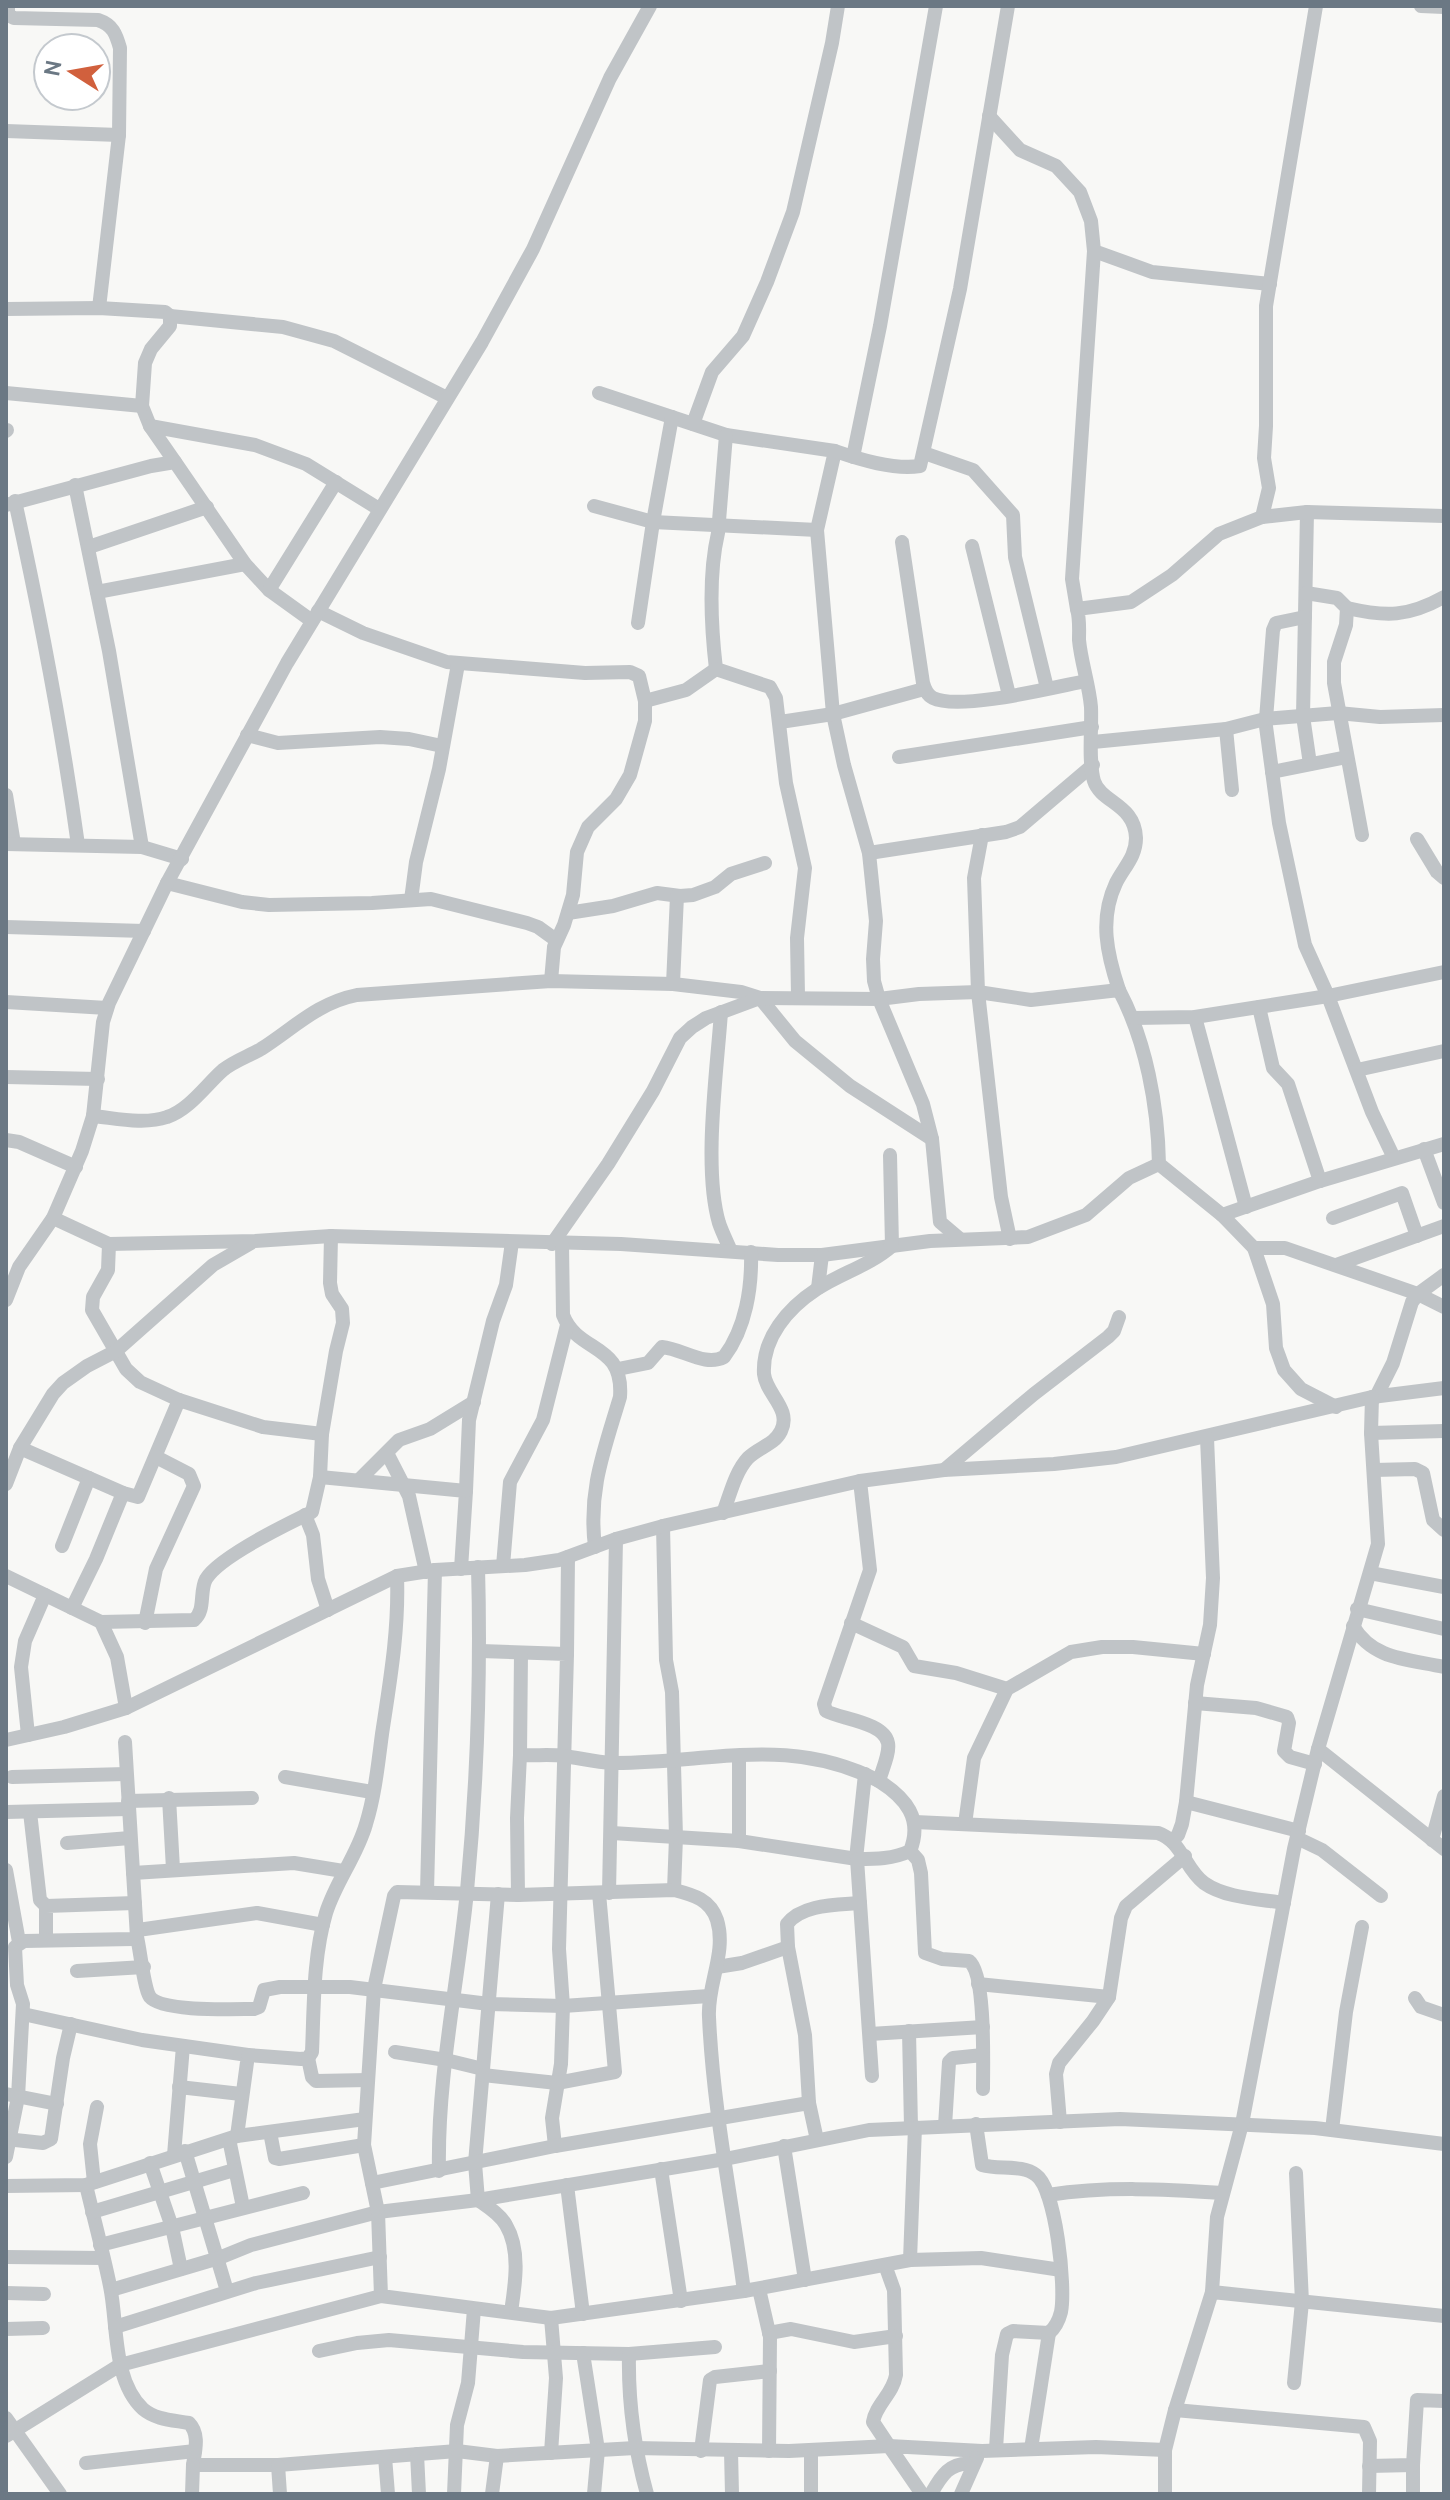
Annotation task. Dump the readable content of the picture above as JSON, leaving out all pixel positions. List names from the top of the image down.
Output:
{
  "north": "left"
}
